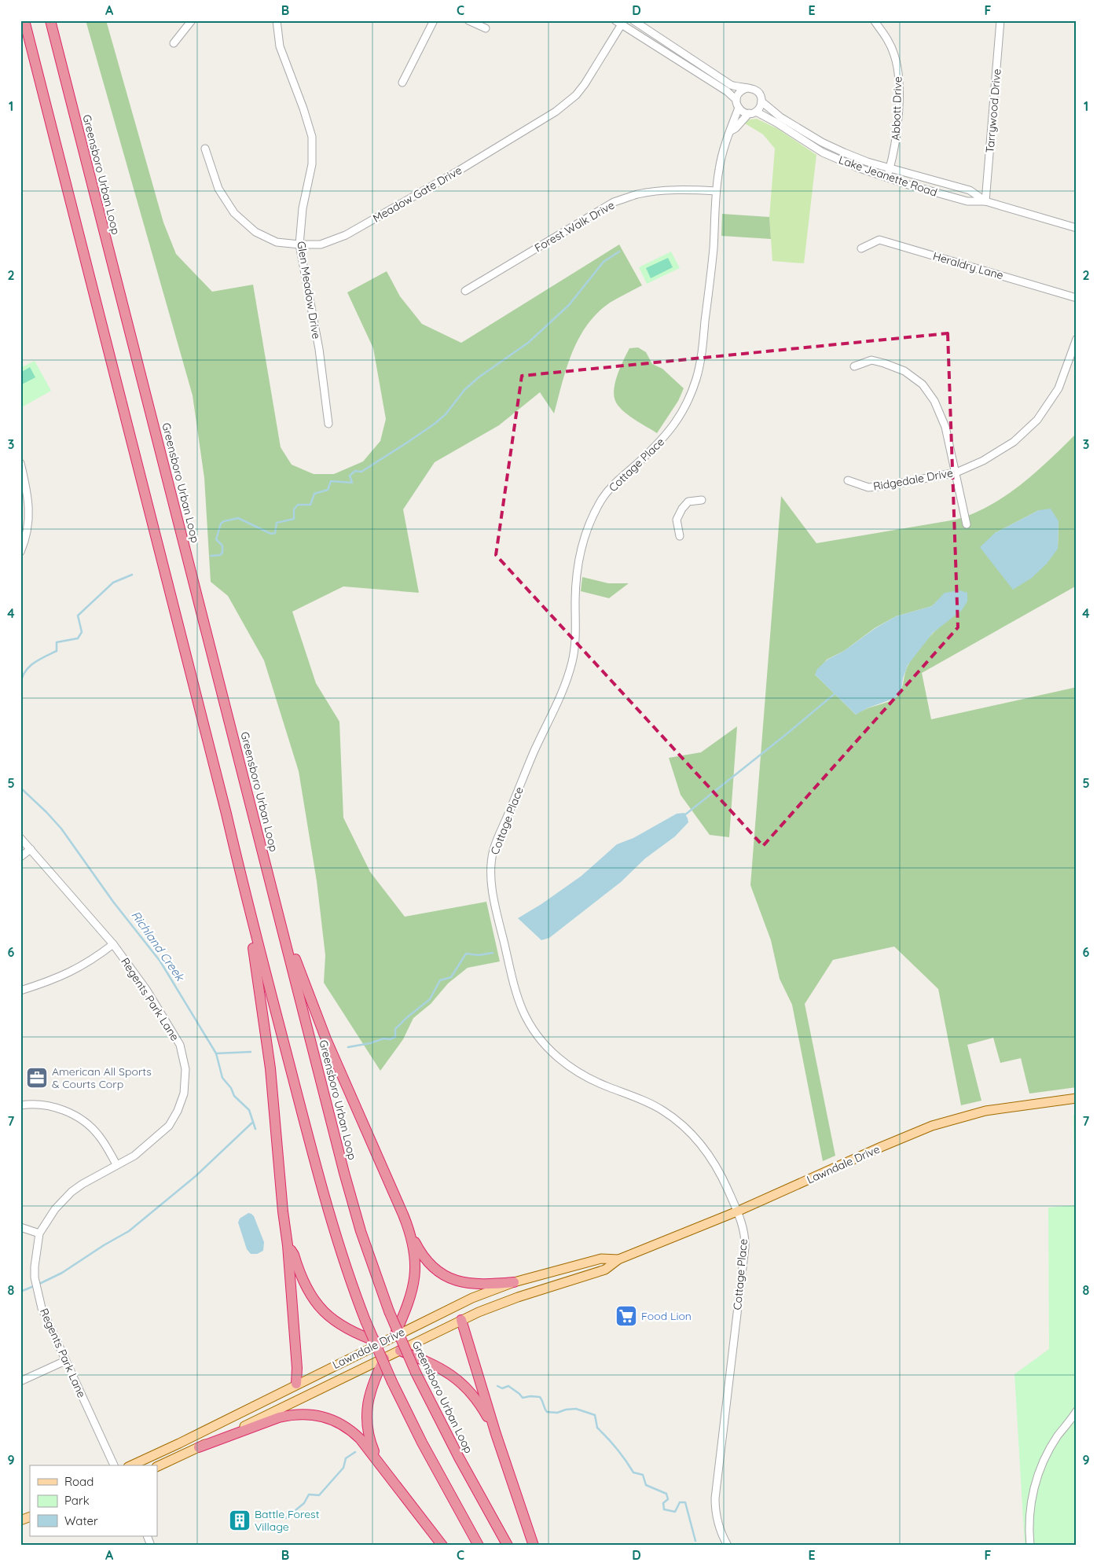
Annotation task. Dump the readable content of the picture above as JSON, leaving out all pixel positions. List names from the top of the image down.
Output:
{
  "streets": {
    "highway": ["Greensboro Urban Loop"],
    "main road": ["Lawndale Drive"],
    "street": [
      "Abbott Drive",
      "Tarrywood Drive",
      "Lake Jeanette Road",
      "Meadow Gate Drive",
      "Forest Walk Drive",
      "Heraldry Lane",
      "Glen Meadow Drive",
      "Cottage Place",
      "Ridgedale Drive",
      "Regents Park Lane"
    ]
  },
  "crossings": [
    ["Abbott Drive", "Lake Jeanette Road"],
    ["Tarrywood Drive", "Lake Jeanette Road"],
    ["Lake Jeanette Road", "Cottage Place"],
    ["Meadow Gate Drive", "Glen Meadow Drive"],
    ["Forest Walk Drive", "Cottage Place"],
    ["Cottage Place", "Lawndale Drive"]
  ],
  "water": ["Richland Creek"],
  "places": {
    "office": ["American All Sports & Courts Corp"],
    "supermarket": ["Food Lion"],
    "building": ["Battle Forest Village"]
  },
  "legend": ["Road", "Park", "Water"],
  "grid": {
    "columns": [
      "A",
      "B",
      "C",
      "D",
      "E",
      "F"
    ],
    "rows": [
      "1",
      "2",
      "3",
      "4",
      "5",
      "6",
      "7",
      "8",
      "9"
    ]
  }
}
